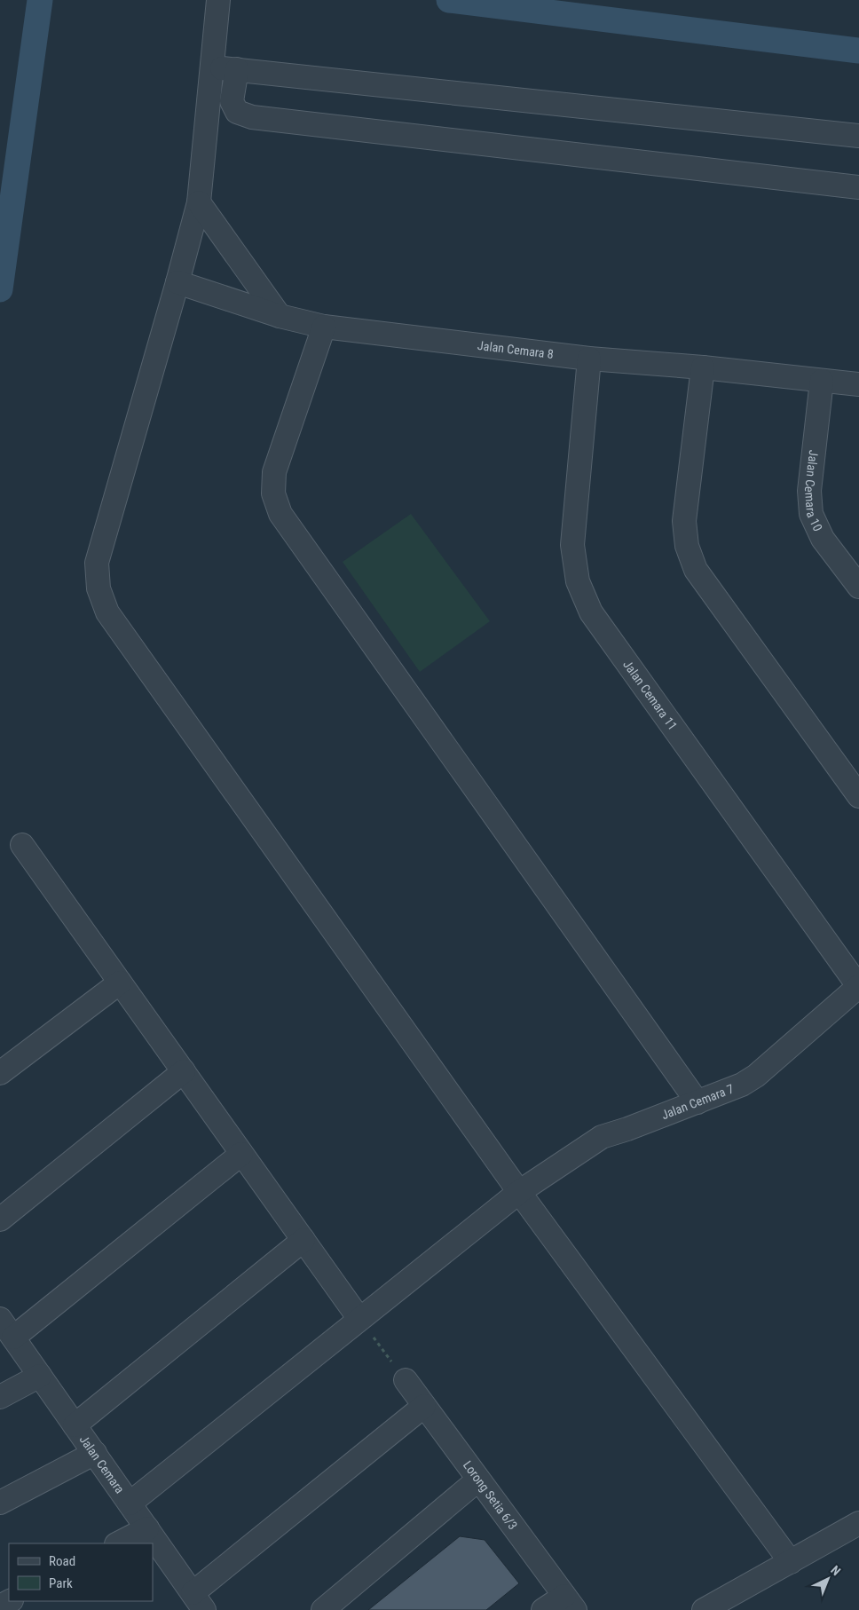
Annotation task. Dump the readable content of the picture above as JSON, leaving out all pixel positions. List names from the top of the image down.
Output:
{
  "streets": {
    "street": [
      "Jalan Cemara 8",
      "Jalan Cemara 10",
      "Jalan Cemara 11",
      "Jalan Cemara 7",
      "Jalan Cemara",
      "Lorong Setia 6/3"
    ]
  },
  "crossings": [
    ["Jalan Cemara 8", "Jalan Cemara 10"],
    ["Jalan Cemara 8", "Jalan Cemara 11"],
    ["Jalan Cemara 11", "Jalan Cemara 7"],
    ["Jalan Cemara 7", "Jalan Cemara"]
  ],
  "legend": ["Road", "Park"],
  "north": "top right"
}
